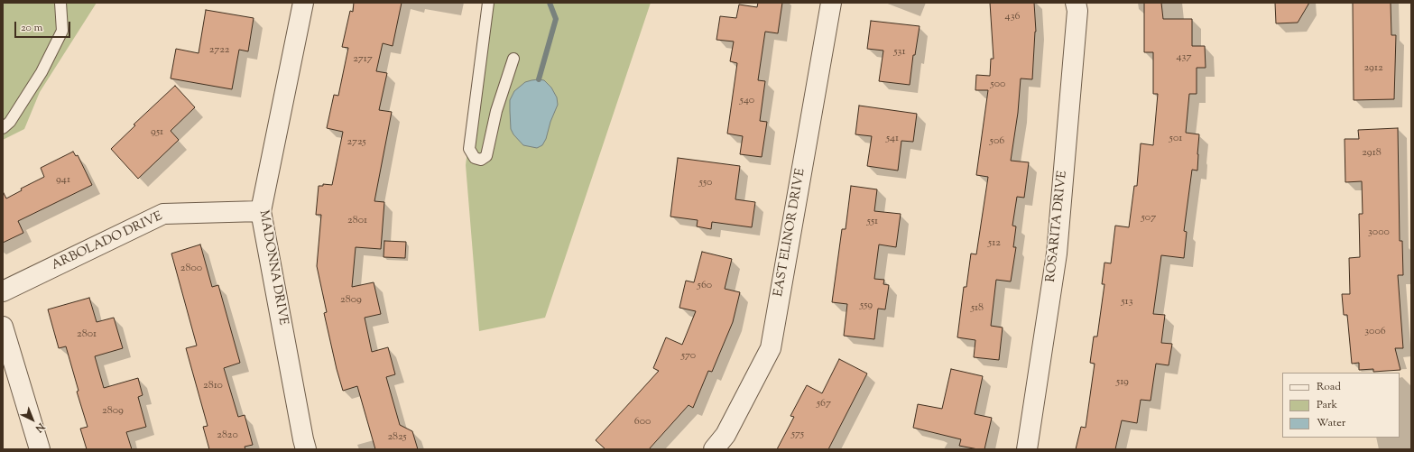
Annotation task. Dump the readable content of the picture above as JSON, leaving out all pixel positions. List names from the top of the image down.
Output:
{
  "streets": {
    "street": [
      "ROSARITA DRIVE",
      "EAST ELINOR DRIVE",
      "ARBOLADO DRIVE",
      "MADONNA DRIVE"
    ]
  },
  "crossings": [
    ["ARBOLADO DRIVE", "MADONNA DRIVE"]
  ],
  "house_numbers": [
    "436",
    "2722",
    "531",
    "437",
    "2717",
    "2912",
    "500",
    "540",
    "951",
    "541",
    "501",
    "506",
    "2725",
    "2918",
    "941",
    "550",
    "507",
    "2801",
    "551",
    "3000",
    "512",
    "2800",
    "560",
    "2809",
    "513",
    "559",
    "518",
    "3006",
    "2801",
    "570",
    "519",
    "2810",
    "567",
    "2809",
    "600",
    "575",
    "2820",
    "2825"
  ],
  "legend": ["Road", "Park", "Water"],
  "scale_bar": "20 m",
  "north": "bottom right"
}
